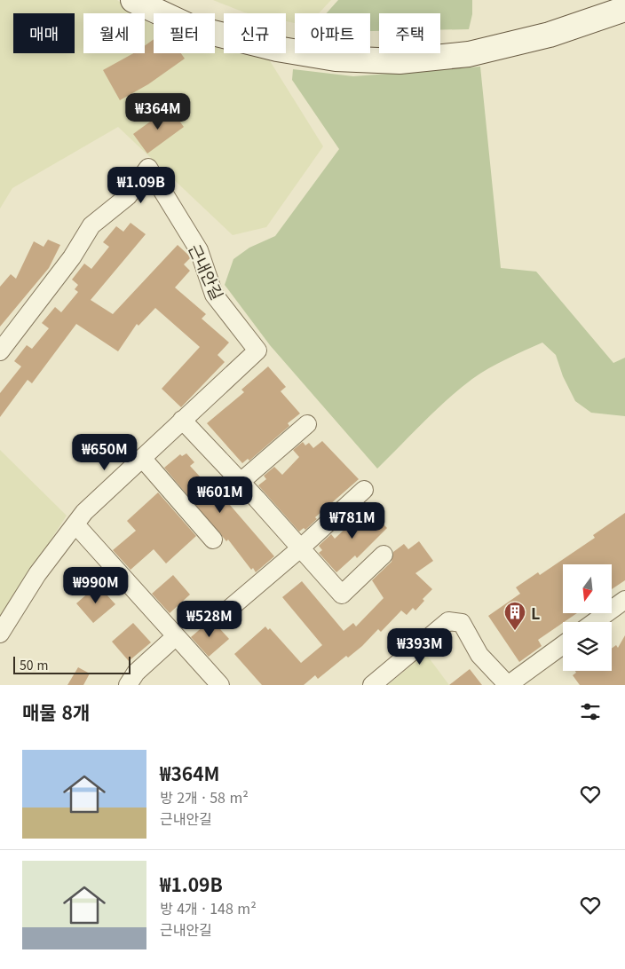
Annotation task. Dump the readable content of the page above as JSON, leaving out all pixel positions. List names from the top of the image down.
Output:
{
  "streets": {
    "street": ["근내안길"]
  },
  "places": {
    "building": ["L"]
  },
  "scale_bar": "50 m",
  "north": "bottom",
  "page": {
    "chip": [
      "매매",
      "월세",
      "필터",
      "신규",
      "아파트",
      "주택"
    ],
    "price": [
      "₩364M",
      "₩1.09B",
      "₩650M",
      "₩601M",
      "₩781M",
      "₩990M",
      "₩528M",
      "₩393M"
    ],
    "scale": "50 m",
    "heading": "매물 8개",
    "list": [
      {
        "name": "₩364M",
        "note": "방 2개 · 58 m² · 근내안길"
      },
      {
        "name": "₩1.09B",
        "note": "방 4개 · 148 m² · 근내안길"
      }
    ]
  }
}
